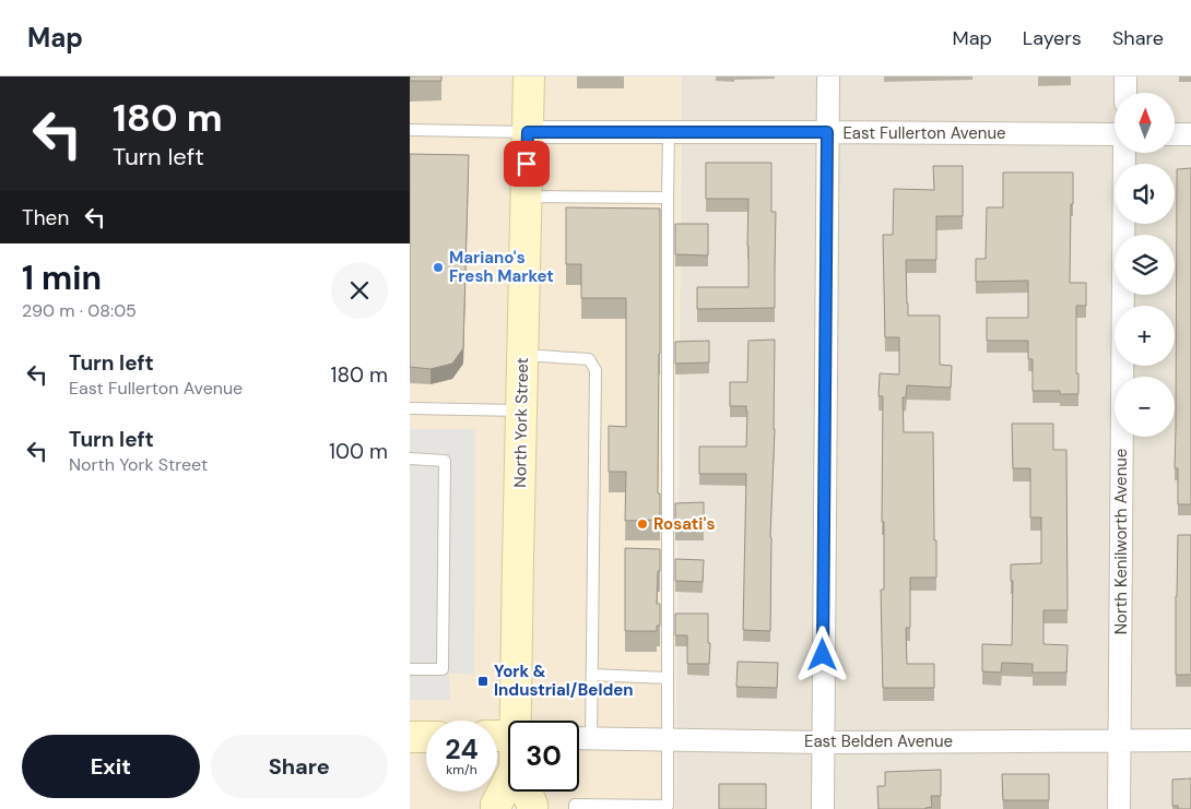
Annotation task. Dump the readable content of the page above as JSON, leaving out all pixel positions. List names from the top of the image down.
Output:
{
  "streets": {
    "main road": ["North York Street"],
    "street": ["East Fullerton Avenue", "North Kenilworth Avenue", "East Belden Avenue"]
  },
  "crossings": [
    ["East Fullerton Avenue", "North York Street"],
    ["North Kenilworth Avenue", "East Belden Avenue"]
  ],
  "places": {
    "other": ["Mariano's Fresh Market", "Rosati's"],
    "transit": ["York & Industrial/Belden"]
  },
  "north": "top",
  "page": {
    "header": "Map",
    "nav": ["Map", "Layers", "Share"],
    "turn": ["180 m", "Turn left"],
    "map_buttons": ["+", "−"],
    "then": "Then",
    "heading": ["1 min", "290 m · 08:05"],
    "list": [
      {
        "name": "Turn left",
        "note": "East Fullerton Avenue",
        "value": "180 m"
      },
      {
        "name": "Turn left",
        "note": "North York Street",
        "value": "100 m"
      }
    ],
    "speed": "24 km/h",
    "limit": "30",
    "buttons": ["Exit", "Share"]
  }
}
